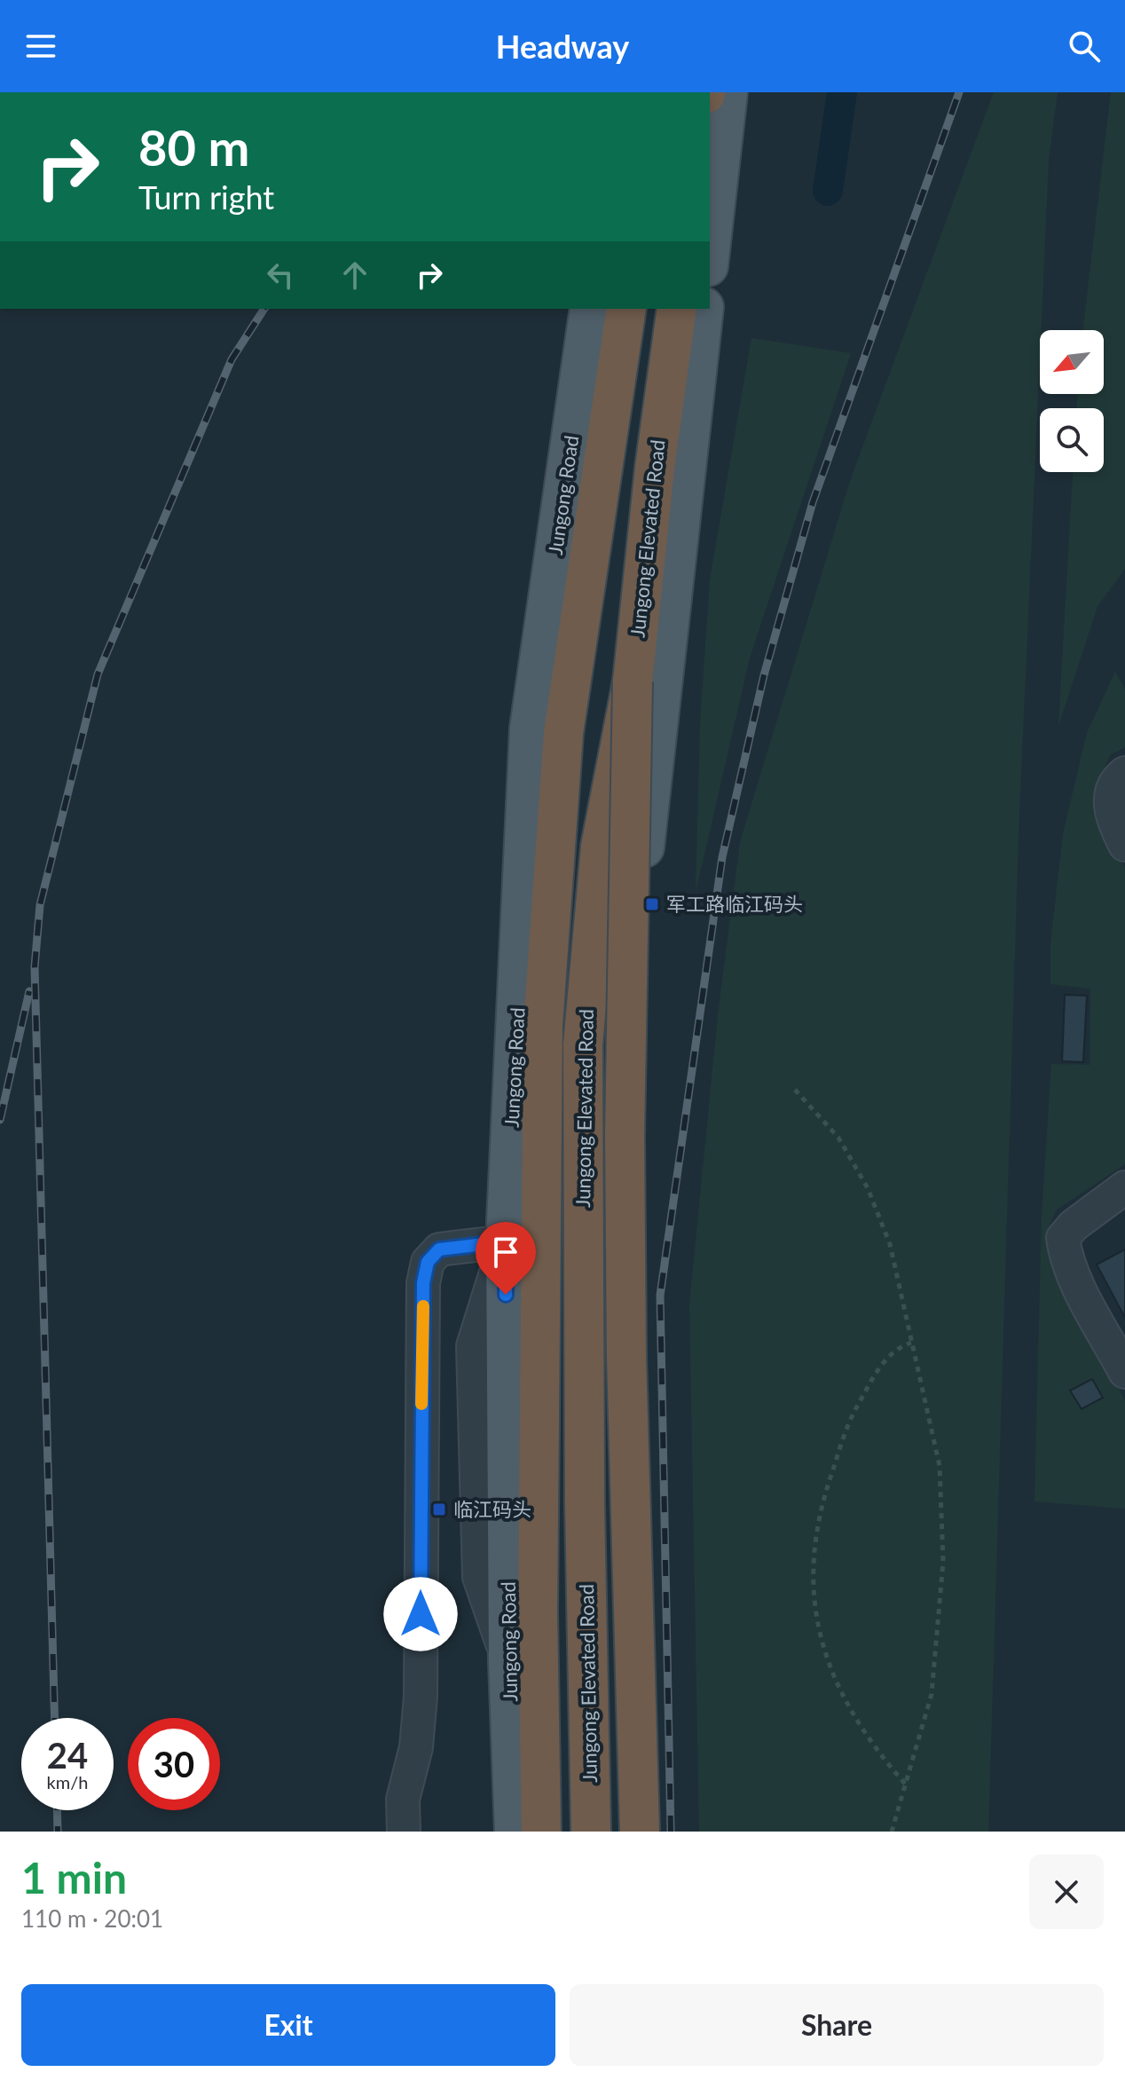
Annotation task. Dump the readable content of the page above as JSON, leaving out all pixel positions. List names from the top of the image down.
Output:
{
  "streets": {
    "highway": ["Jungong Elevated Road"],
    "main road": ["Jungong Road"]
  },
  "places": {
    "transit": ["军工路临江码头", "临江码头"]
  },
  "north": "bottom left",
  "page": {
    "header": "Headway",
    "turn": ["80 m", "Turn right"],
    "speed": "24 km/h",
    "limit": "30",
    "heading": ["1 min", "110 m · 20:01"],
    "buttons": ["Exit", "Share"]
  }
}
